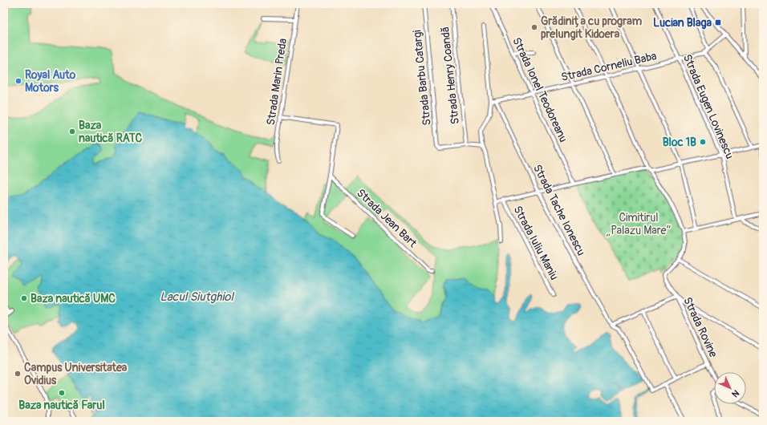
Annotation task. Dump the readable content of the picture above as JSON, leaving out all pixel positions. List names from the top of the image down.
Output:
{
  "streets": {
    "street": [
      "Strada Corneliu Baba",
      "Strada Henry Coandă",
      "Strada Barbu Catargi",
      "Strada Marin Preda",
      "Strada Ionel Teodoreanu",
      "Strada Eugen Lovinescu",
      "Strada Tache Ionescu",
      "Strada Jean Bart",
      "Strada Iuliu Maniu",
      "Strada Rovine"
    ]
  },
  "crossings": [
    ["Strada Corneliu Baba", "Strada Ionel Teodoreanu"],
    ["Strada Corneliu Baba", "Strada Eugen Lovinescu"],
    ["Strada Corneliu Baba", "Strada Tache Ionescu"],
    ["Strada Corneliu Baba", "Strada Iuliu Maniu"],
    ["Strada Henry Coandă", "Strada Barbu Catargi"]
  ],
  "water": ["Lacul Siutghiol"],
  "parks": ["Cimitirul „Palazu Mare”"],
  "places": {
    "transit": ["Lucian Blaga"],
    "other": [
      "Grădinița cu program prelungit Kidoera",
      "Royal Auto Motors",
      "Baza nautică RATC",
      "Bloc 1B",
      "Baza nautică UMC",
      "Campus Universitatea Ovidius",
      "Baza nautică Farul"
    ]
  },
  "north": "bottom right"
}
